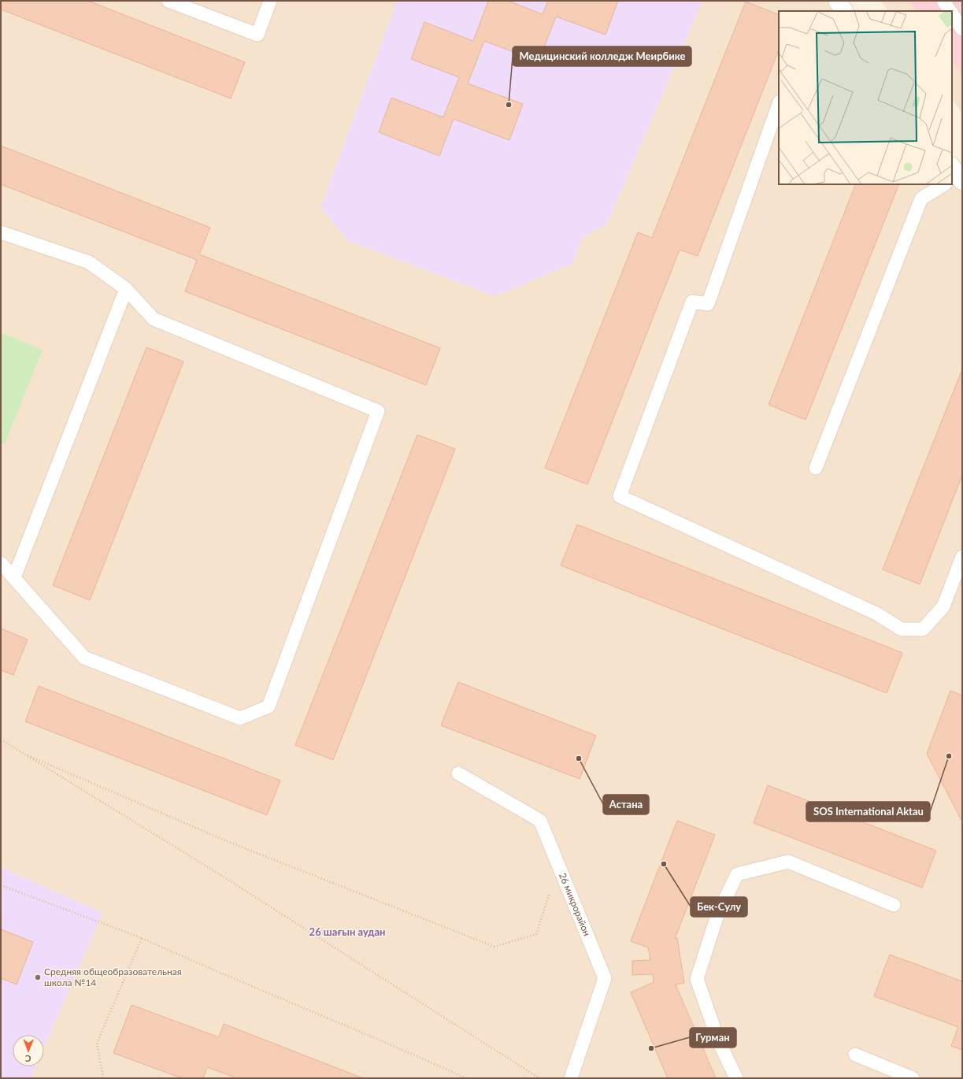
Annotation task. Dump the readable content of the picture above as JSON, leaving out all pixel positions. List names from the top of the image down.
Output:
{
  "streets": {
    "lane": ["26 микрорайон"]
  },
  "districts": ["26 шағын аудан"],
  "places": [
    "Медицинский колледж Меирбике",
    "SOS International Aktau",
    "Астана",
    "Бек-Сулу",
    "Cредняя общеобразовательная школа №14",
    "Гурман"
  ],
  "north": "bottom"
}
